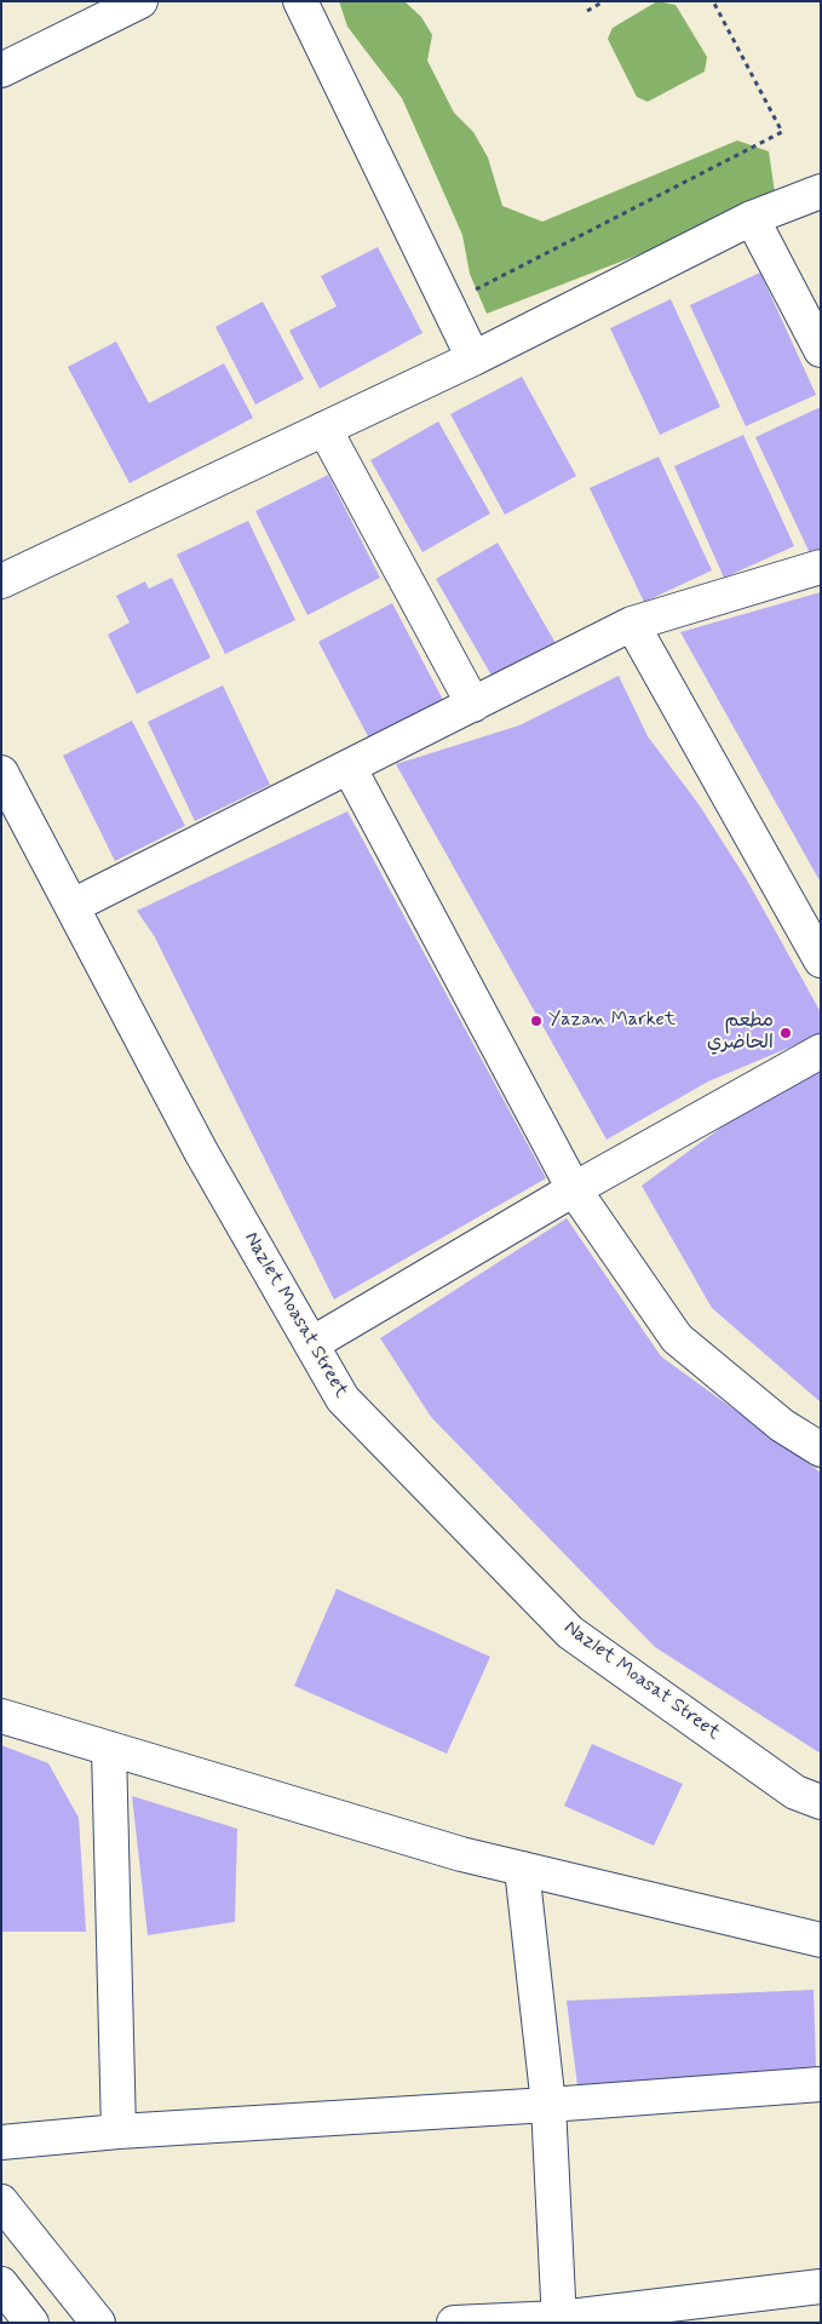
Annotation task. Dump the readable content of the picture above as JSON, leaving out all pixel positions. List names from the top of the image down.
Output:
{
  "streets": {
    "street": ["Nazlet Moasat Street"]
  },
  "places": ["Yazan Market", "مطعم الحاضري"]
}
